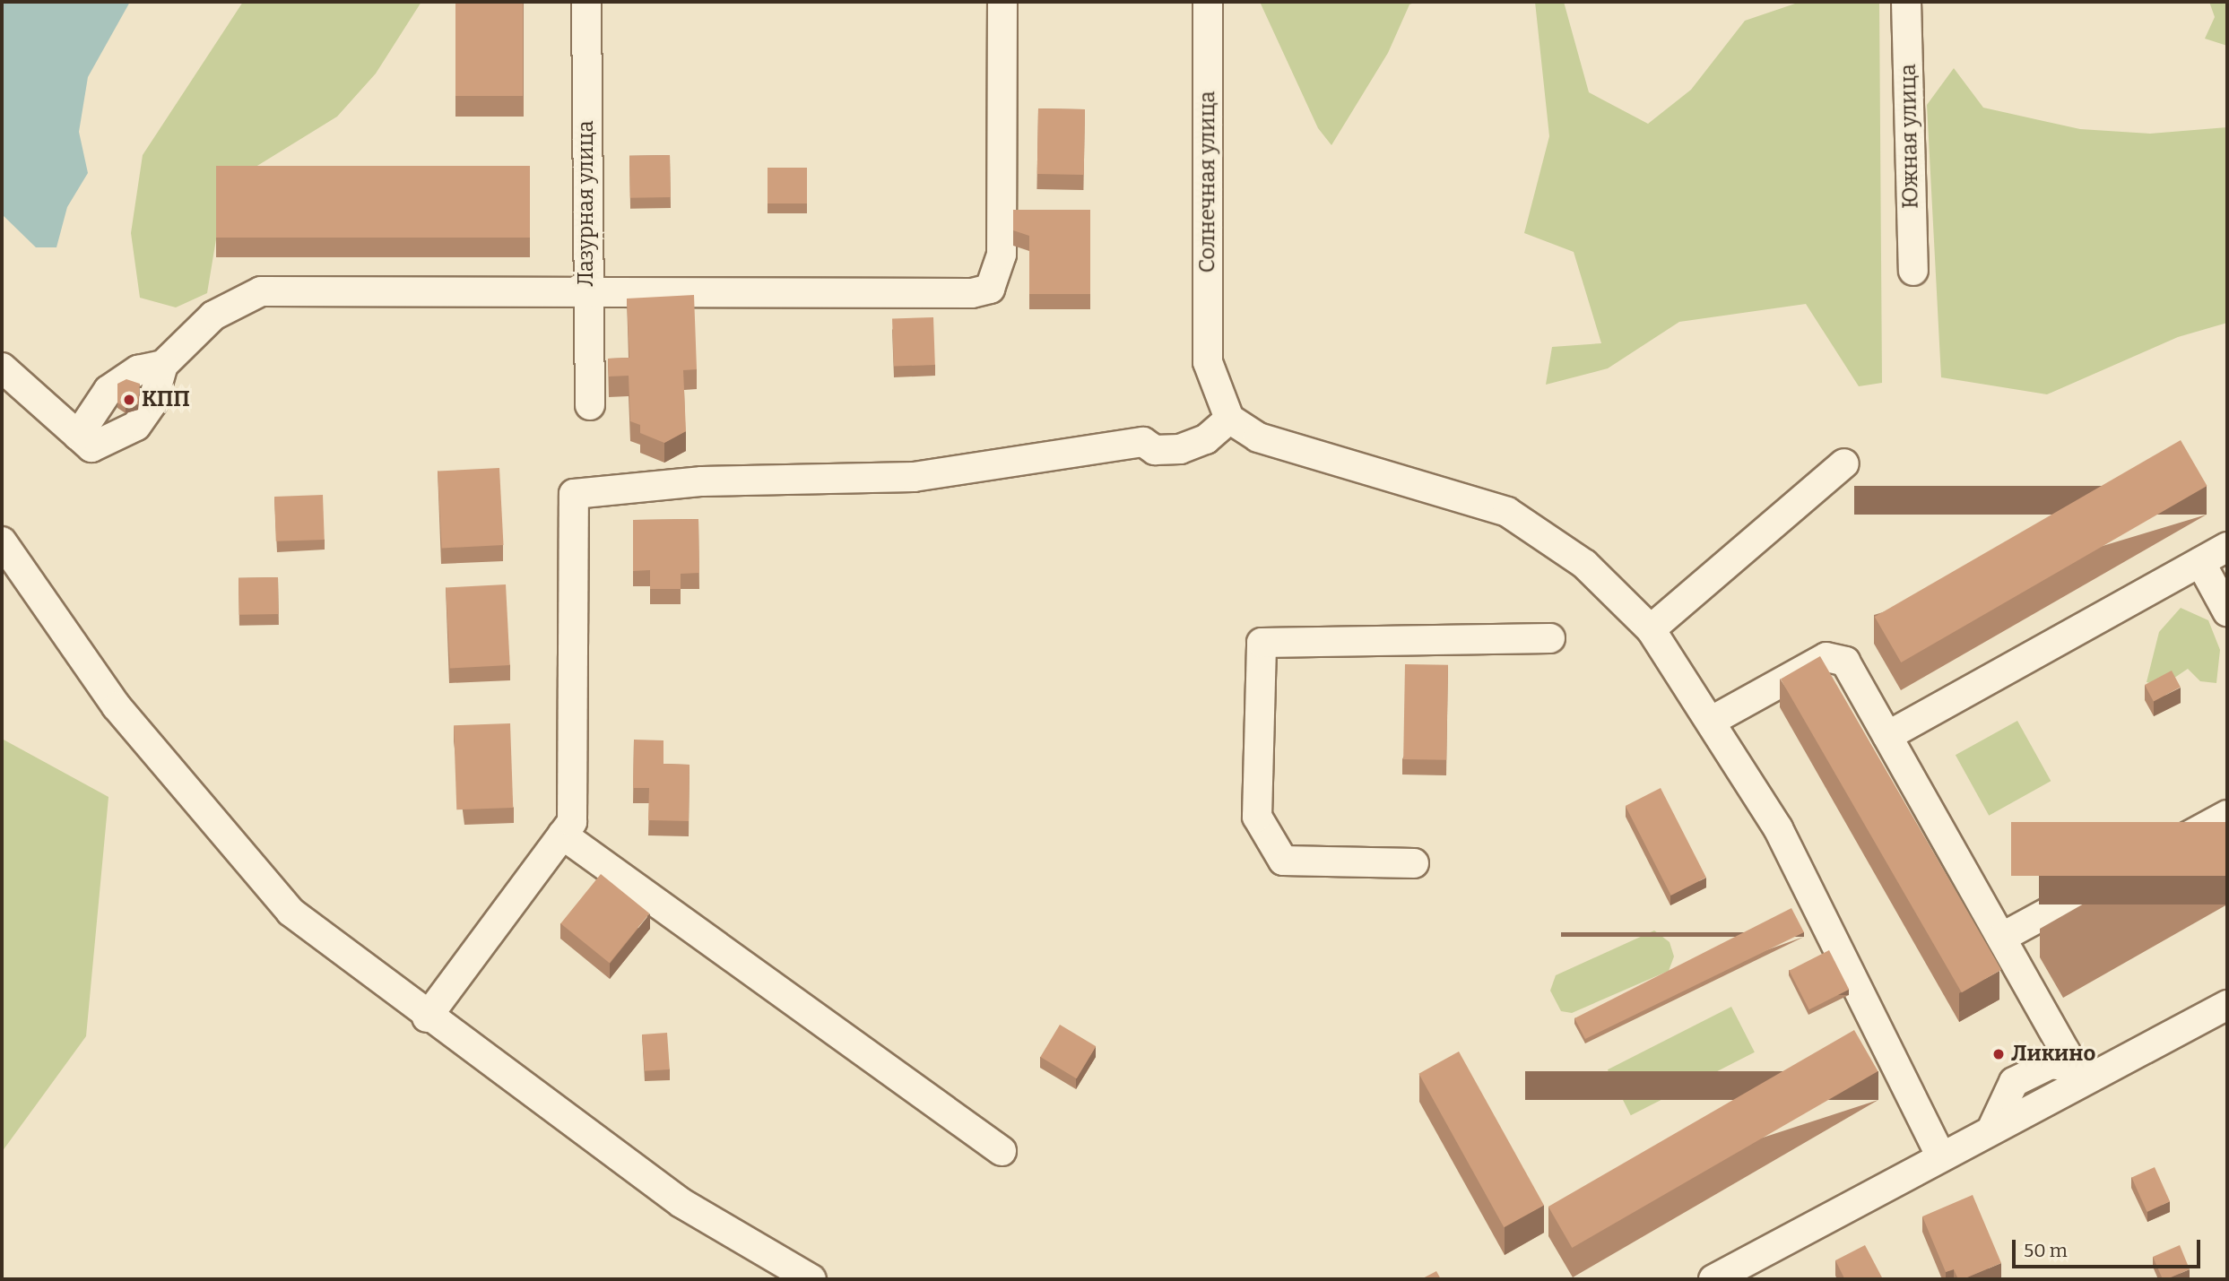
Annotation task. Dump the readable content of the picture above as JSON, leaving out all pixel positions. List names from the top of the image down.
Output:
{
  "streets": {
    "street": ["Южная улица", "Солнечная улица", "Лазурная улица"]
  },
  "places": ["КПП", "Ликино"],
  "scale_bar": "50 m"
}
